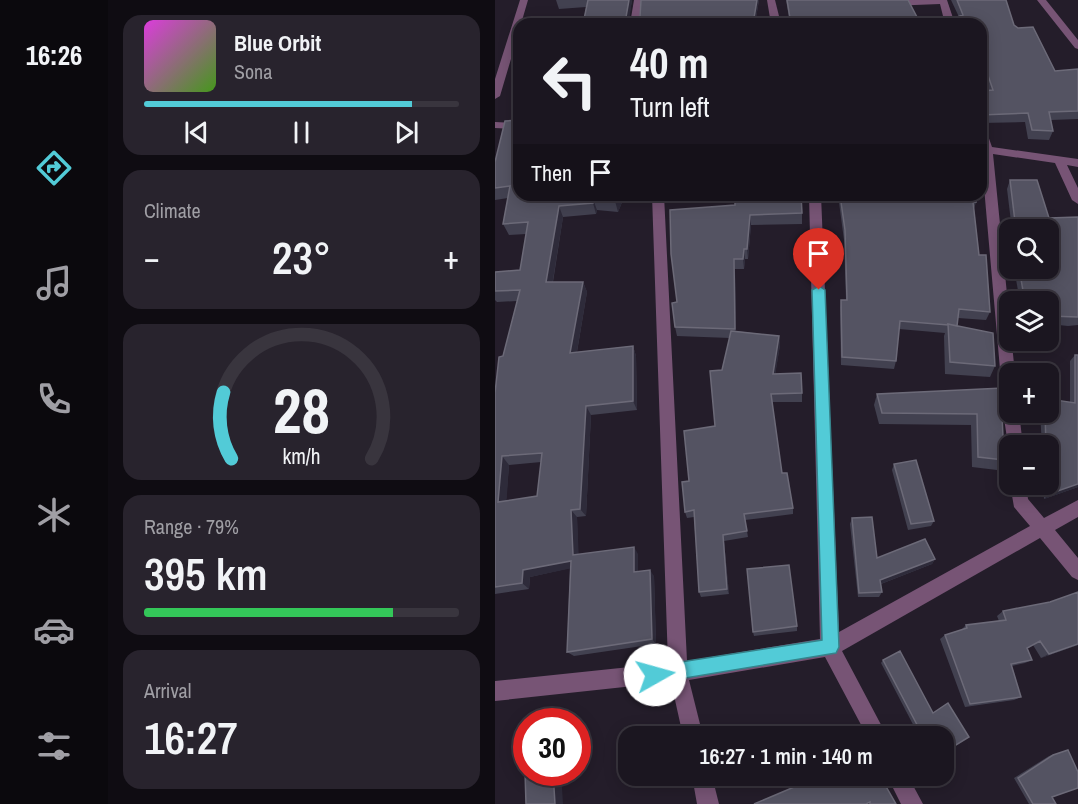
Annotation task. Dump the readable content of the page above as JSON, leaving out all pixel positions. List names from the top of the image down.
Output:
{
  "page": {
    "tabs": "16:26",
    "turn": ["40 m", "Turn left"],
    "song": ["Blue Orbit", "Sona"],
    "then": "Then",
    "tile": [
      "Climate",
      ["Range · 79%", "395 km"],
      ["Arrival", "16:27"]
    ],
    "map_buttons": ["+", "−"],
    "heat": ["−", "23°", "+"],
    "limit": "30",
    "trip": "16:27 · 1 min · 140 m",
    "gauge": ["28", "km/h"]
  }
}
